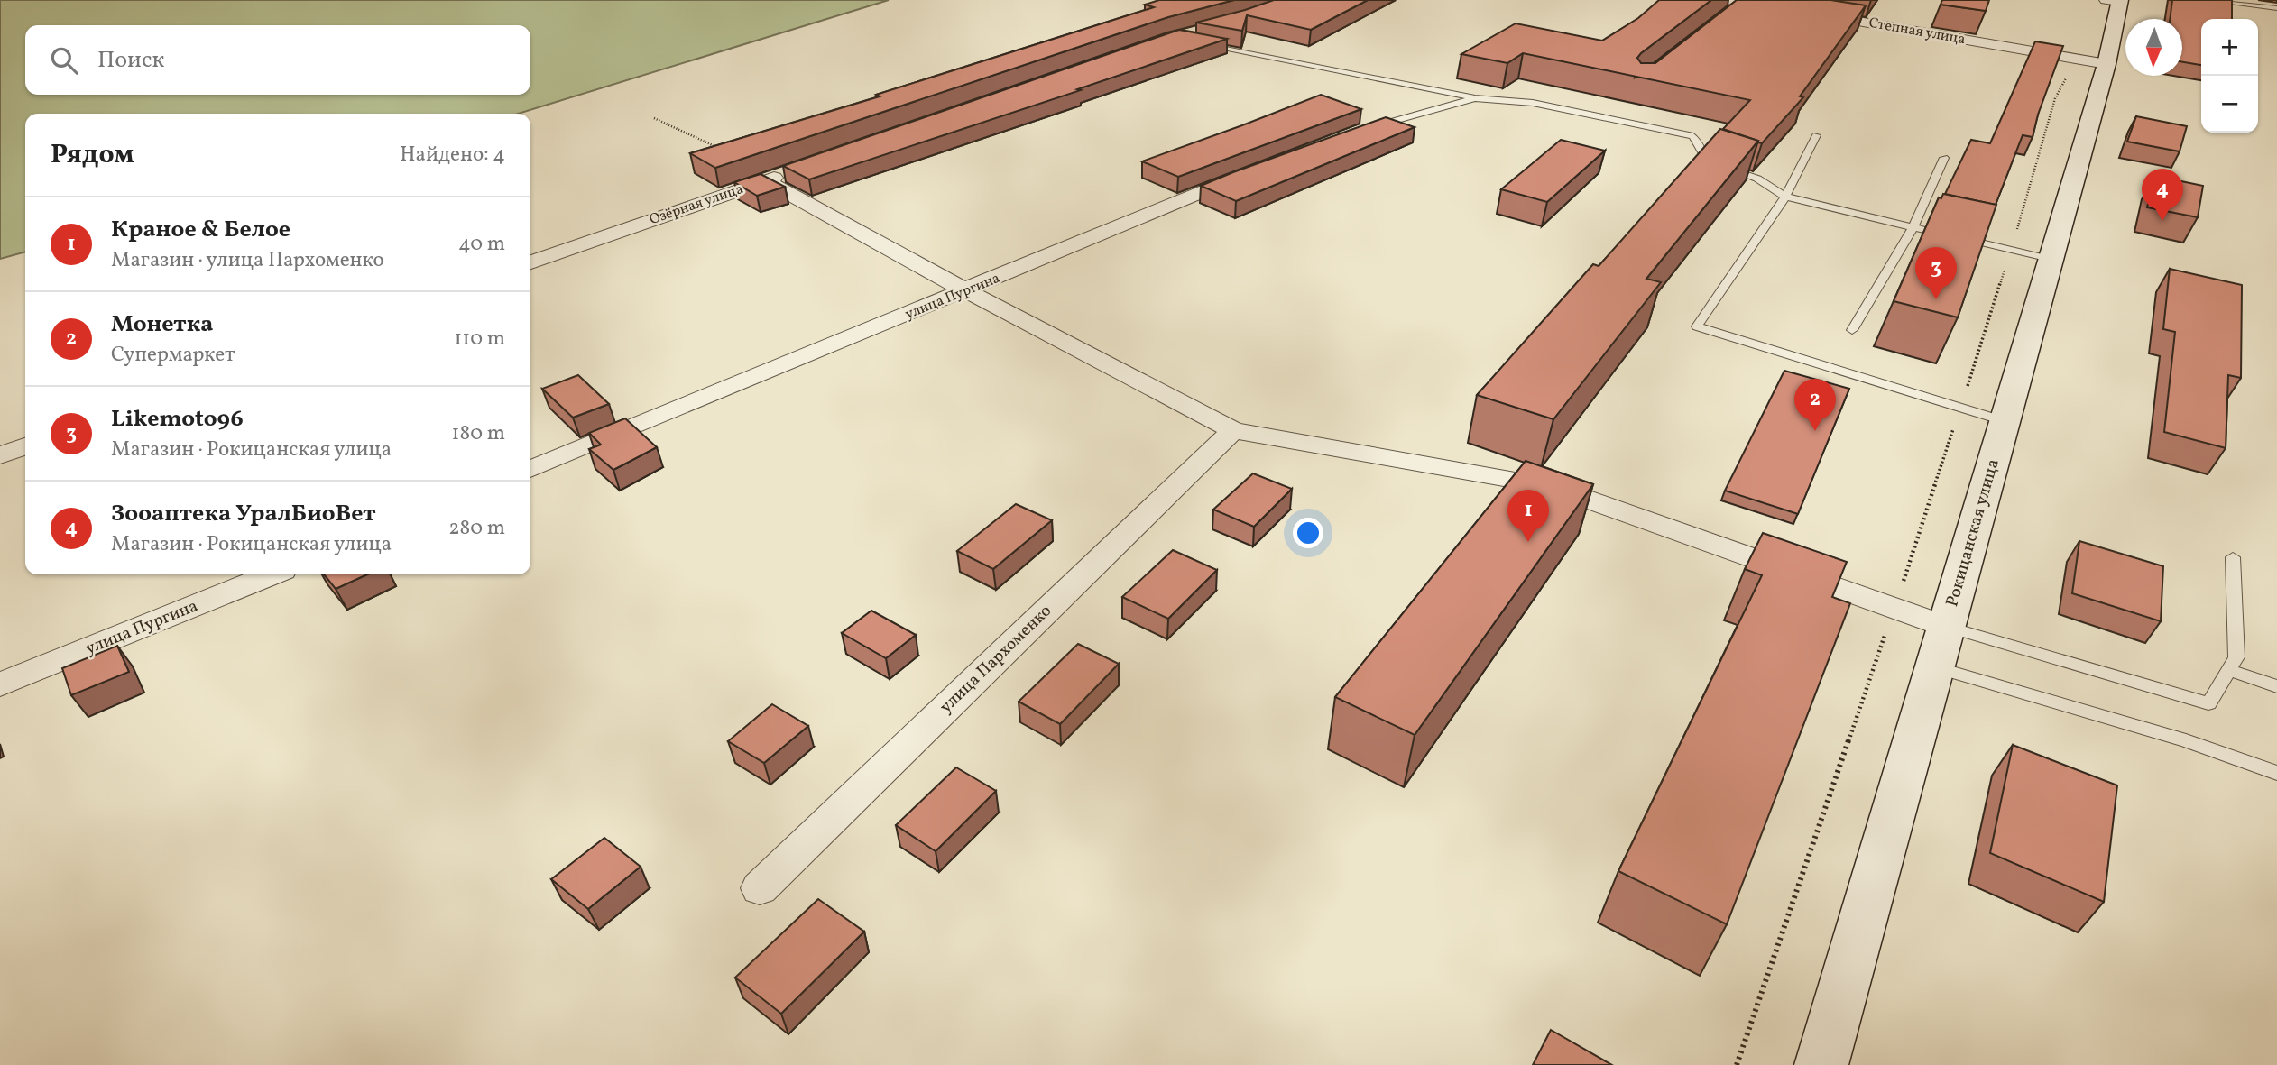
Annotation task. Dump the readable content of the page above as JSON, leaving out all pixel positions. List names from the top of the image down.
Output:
{
  "streets": {
    "street": [
      "Степная улица",
      "Озёрная улица",
      "улица Пургина",
      "Рокицанская улица",
      "улица Пархоменко"
    ]
  },
  "crossings": [
    ["Степная улица", "Рокицанская улица"]
  ],
  "north": "bottom",
  "page": {
    "map_buttons": ["+", "−"],
    "search": "Поиск",
    "heading": ["Рядом", "Найдено: 4"],
    "pins": [
      "4",
      "3",
      "2",
      "1"
    ],
    "list": [
      {
        "mark": "1",
        "name": "Краное & Белое",
        "note": "Магазин · улица Пархоменко",
        "value": "40 m"
      },
      {
        "mark": "2",
        "name": "Монетка",
        "note": "Супермаркет",
        "value": "110 m"
      },
      {
        "mark": "3",
        "name": "Likemoto96",
        "note": "Магазин · Рокицанская улица",
        "value": "180 m"
      },
      {
        "mark": "4",
        "name": "Зооаптека УралБиоВет",
        "note": "Магазин · Рокицанская улица",
        "value": "280 m"
      }
    ]
  }
}
